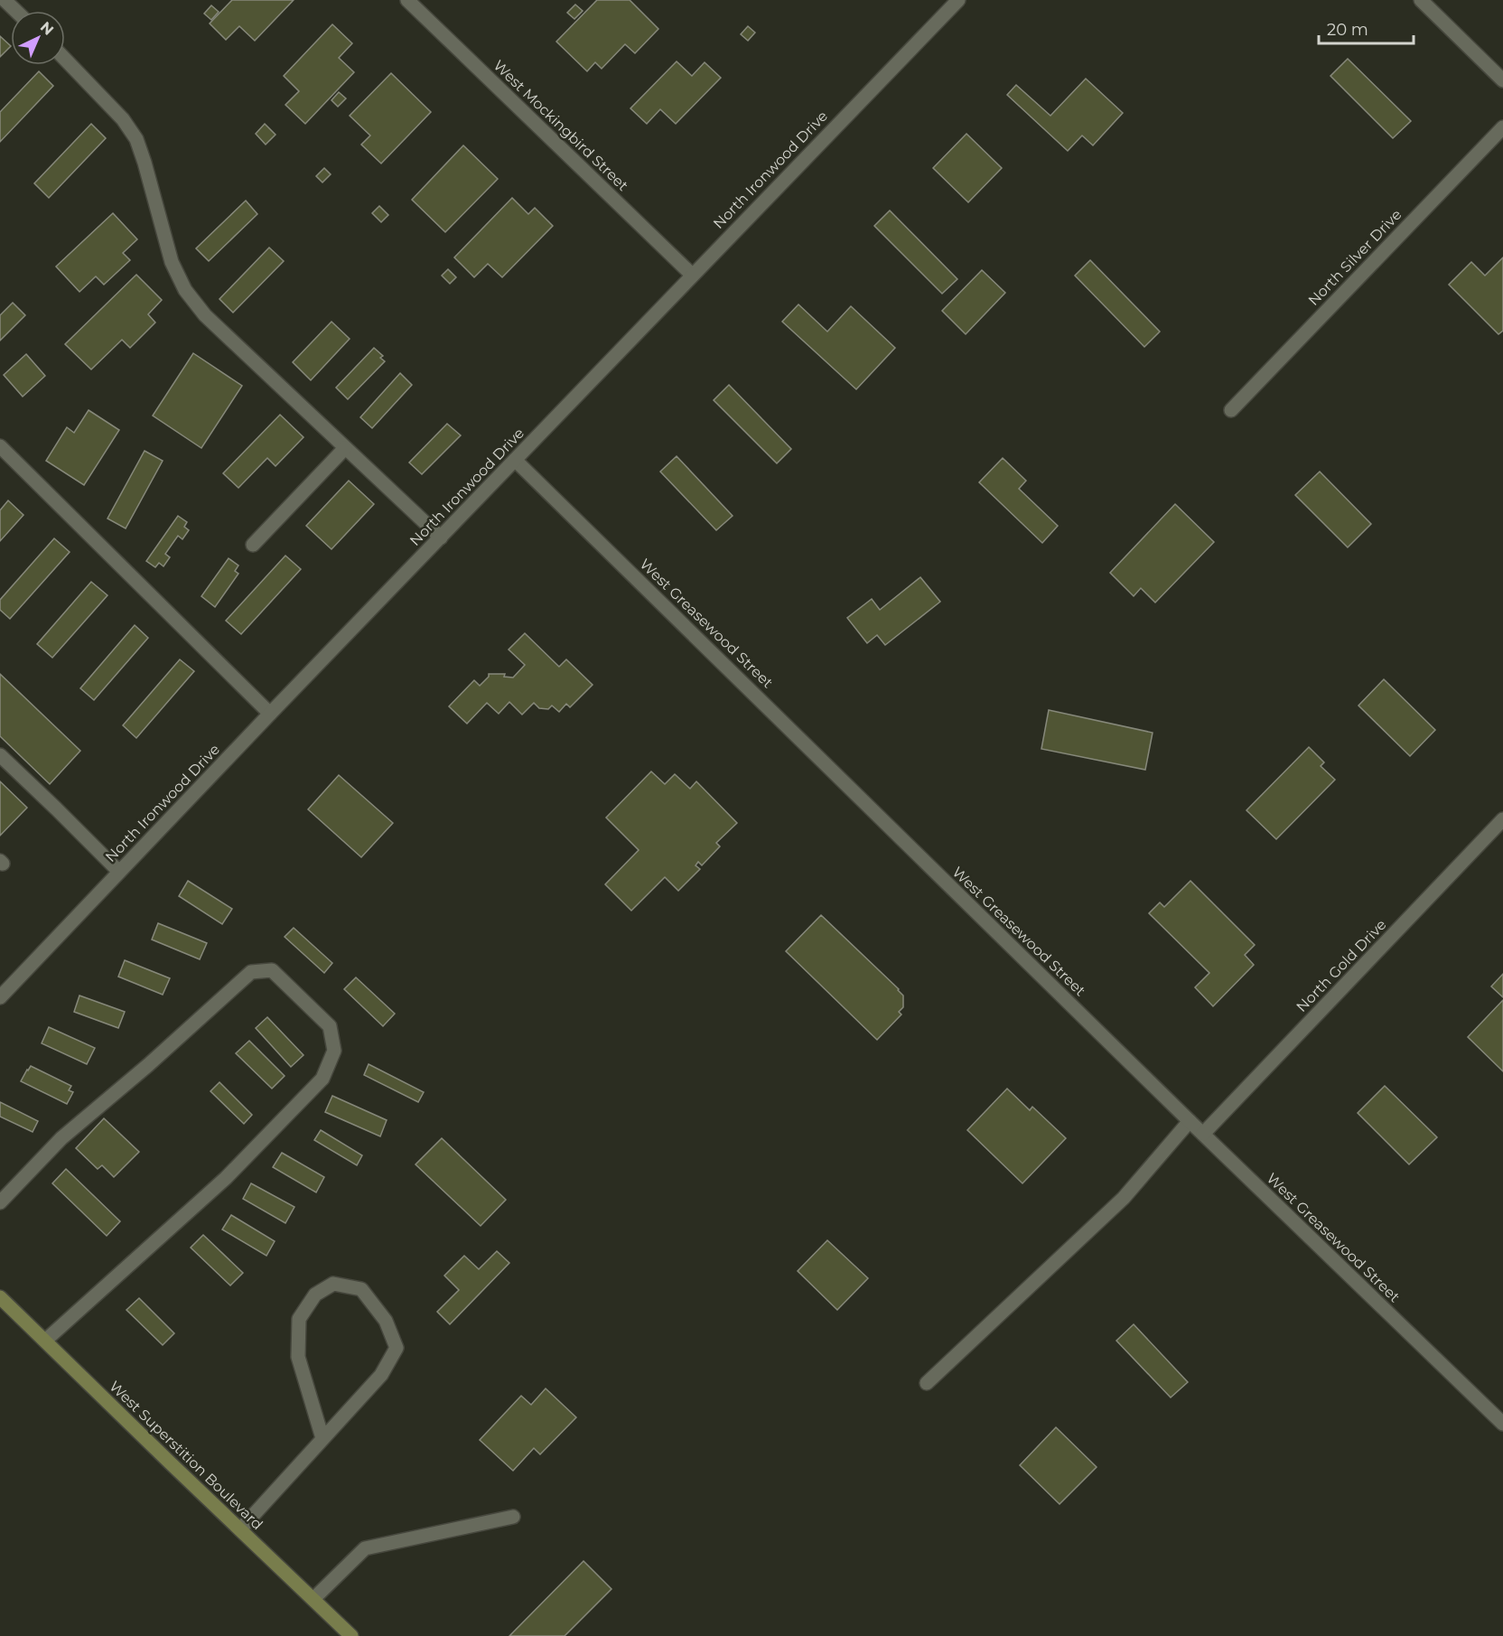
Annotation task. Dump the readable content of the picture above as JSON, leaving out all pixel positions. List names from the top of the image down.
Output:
{
  "streets": {
    "main road": ["West Superstition Boulevard"],
    "street": [
      "West Mockingbird Street",
      "North Ironwood Drive",
      "North Silver Drive",
      "West Greasewood Street",
      "North Gold Drive"
    ]
  },
  "crossings": [
    ["West Mockingbird Street", "North Ironwood Drive"],
    ["North Ironwood Drive", "West Greasewood Street"],
    ["West Greasewood Street", "North Gold Drive"]
  ],
  "scale_bar": "20 m",
  "north": "top right"
}
